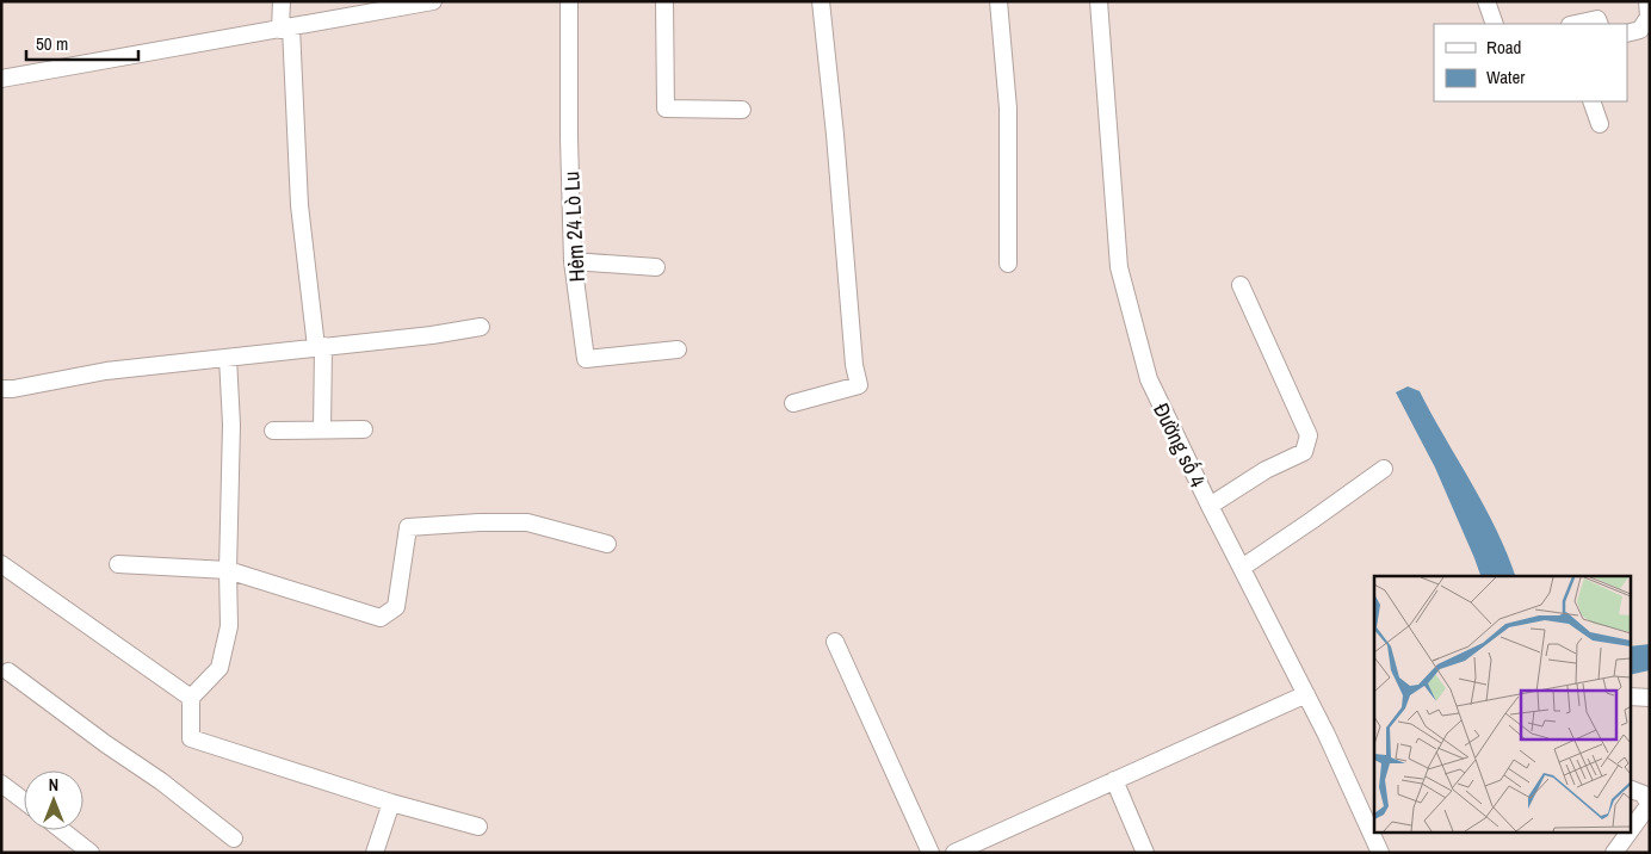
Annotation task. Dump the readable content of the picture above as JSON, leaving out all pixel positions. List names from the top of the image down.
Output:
{
  "streets": {
    "street": ["Hẻm 24 Lò Lu", "Đường số 4"]
  },
  "legend": ["Road", "Water"],
  "scale_bar": "50 m",
  "north": "top"
}
